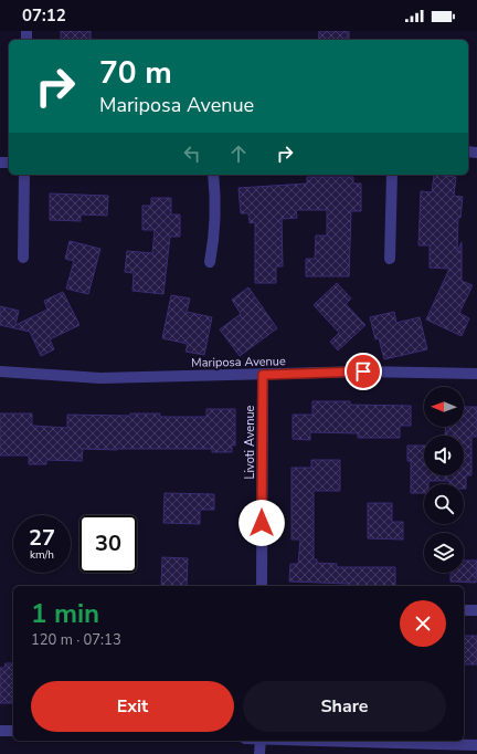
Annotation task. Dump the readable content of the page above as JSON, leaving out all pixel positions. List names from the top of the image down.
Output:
{
  "streets": {
    "street": ["Mariposa Avenue", "Livoti Avenue"]
  },
  "crossings": [
    ["Mariposa Avenue", "Livoti Avenue"]
  ],
  "north": "left",
  "page": {
    "status": "07:12",
    "turn": ["70 m", "Mariposa Avenue"],
    "speed": "27 km/h",
    "limit": "30",
    "heading": ["1 min", "120 m · 07:13"],
    "buttons": ["Exit", "Share"]
  }
}
